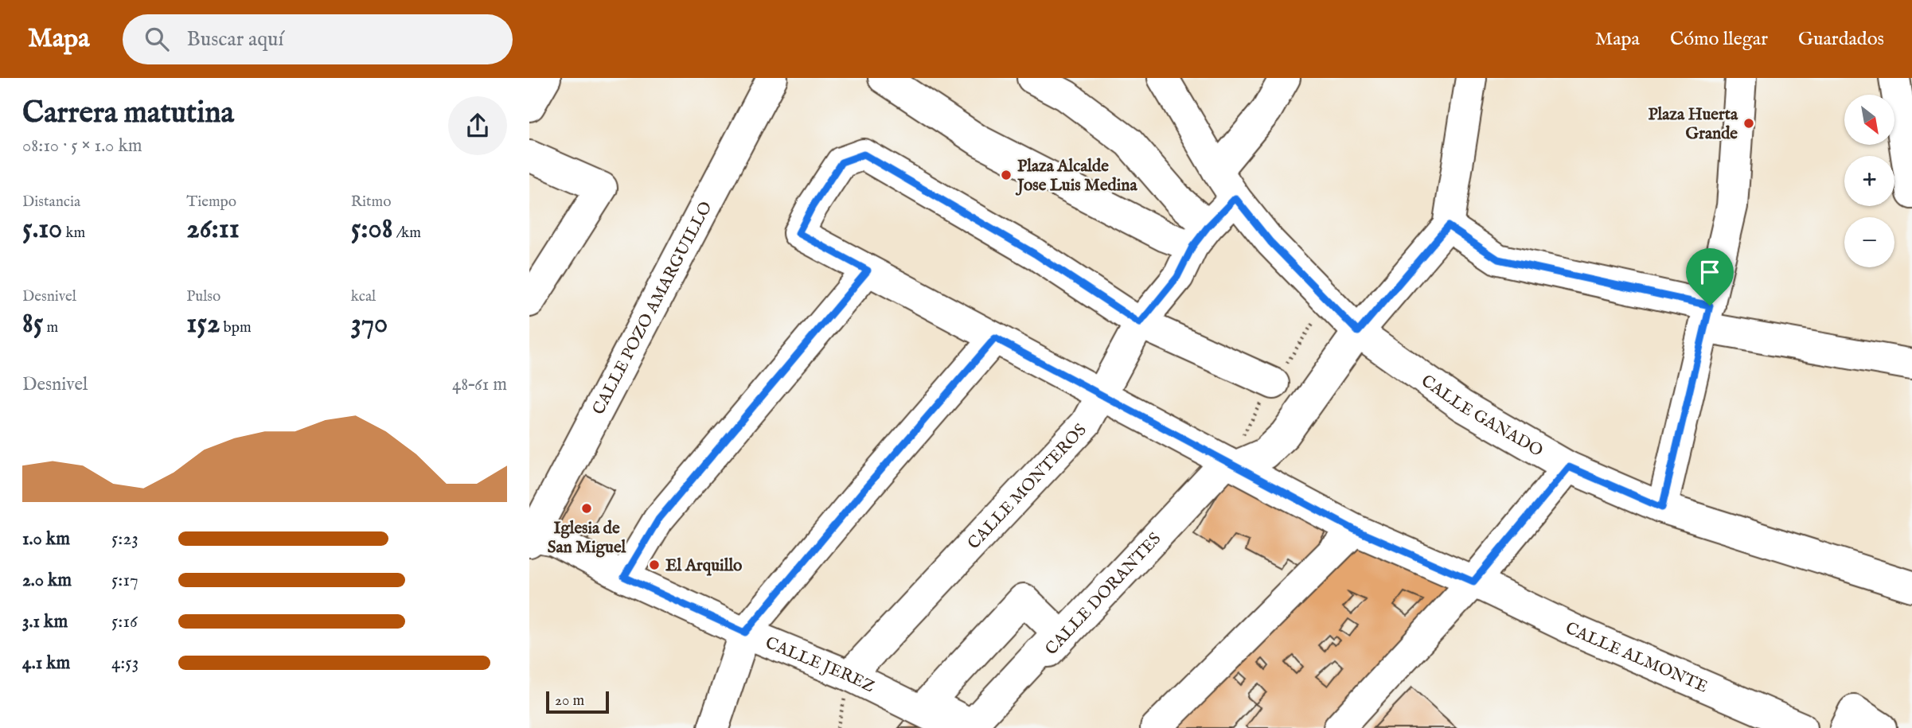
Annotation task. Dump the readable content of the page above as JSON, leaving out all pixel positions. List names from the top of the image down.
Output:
{
  "streets": {
    "street": [
      "CALLE POZO AMARGUILLO",
      "CALLE GANADO",
      "CALLE MONTEROS",
      "CALLE DORANTES",
      "CALLE ALMONTE",
      "CALLE JEREZ"
    ]
  },
  "crossings": [
    ["CALLE POZO AMARGUILLO", "CALLE JEREZ"],
    ["CALLE GANADO", "CALLE MONTEROS"],
    ["CALLE MONTEROS", "CALLE ALMONTE"],
    ["CALLE MONTEROS", "CALLE JEREZ"],
    ["CALLE DORANTES", "CALLE ALMONTE"]
  ],
  "places": [
    "Plaza Huerta Grande",
    "Plaza Alcalde Jose Luis Medina",
    "Iglesia de San Miguel",
    "El Arquillo"
  ],
  "scale_bar": "20 m",
  "north": "bottom right",
  "page": {
    "header": "Mapa",
    "search": "Buscar aquí",
    "nav": ["Mapa", "Cómo llegar", "Guardados"],
    "heading": ["Carrera matutina", "08:10 · 5 × 1.0 km"],
    "map_buttons": ["+", "−"],
    "stats": [
      ["Distancia", "5.10 km"],
      ["Tiempo", "26:11"],
      ["Ritmo", "5:08 /km"],
      ["Desnivel", "85 m"],
      ["Pulso", "152 bpm"],
      ["kcal", "370"]
    ],
    "chart": ["Desnivel", "48–61 m"],
    "list": [
      {
        "name": "1.0 km",
        "note": "5:23"
      },
      {
        "name": "2.0 km",
        "note": "5:17"
      },
      {
        "name": "3.1 km",
        "note": "5:16"
      },
      {
        "name": "4.1 km",
        "note": "4:53"
      }
    ],
    "scale": "20 m"
  }
}
